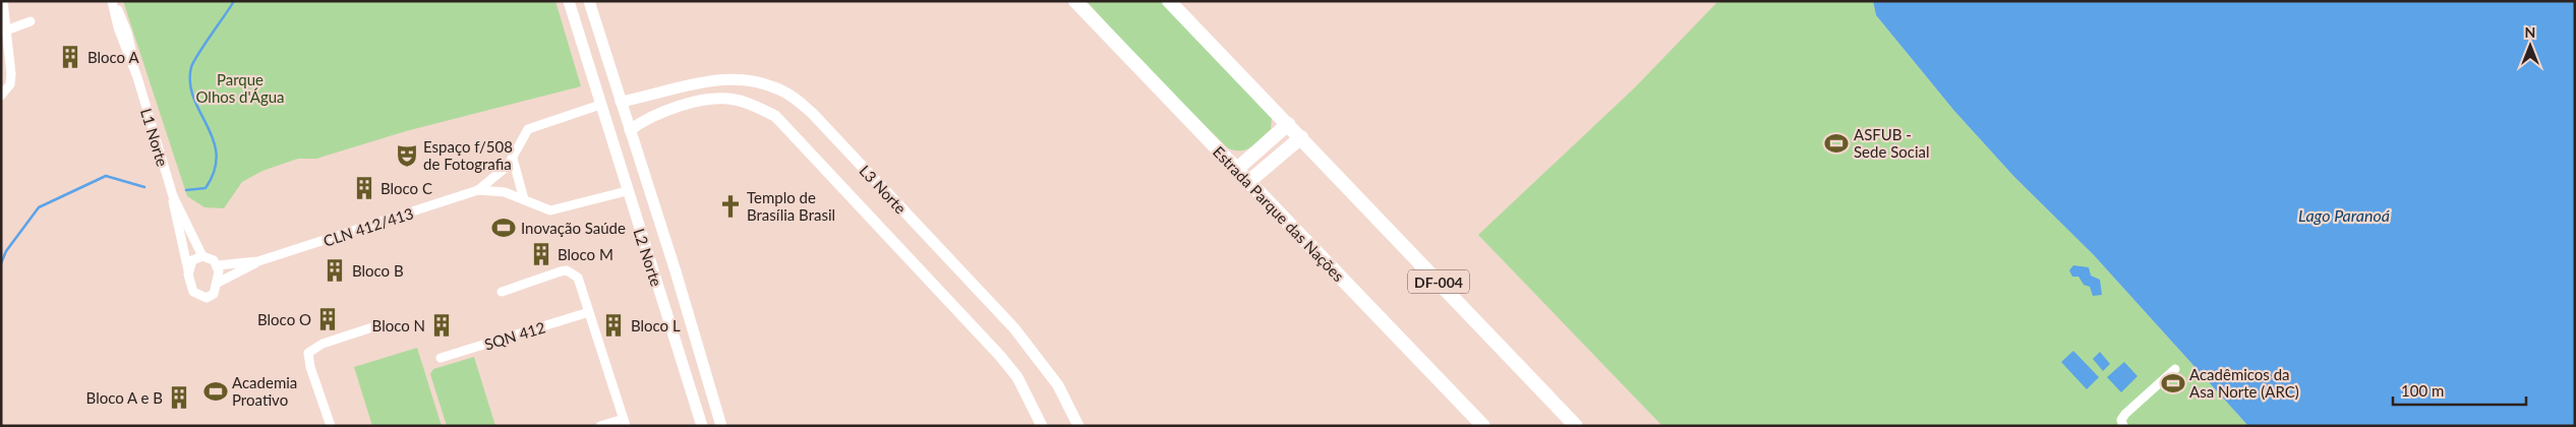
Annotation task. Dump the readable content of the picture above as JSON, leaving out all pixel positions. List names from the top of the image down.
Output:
{
  "streets": {
    "highway": ["Estrada Parque das Nações", "DF-004"],
    "main road": ["L3 Norte", "L2 Norte"],
    "street": ["L1 Norte", "CLN 412/413", "SQN 412"]
  },
  "crossings": [
    ["L1 Norte", "CLN 412/413"],
    ["L3 Norte", "L2 Norte"]
  ],
  "water": ["Lago Paranoá"],
  "parks": ["Parque Olhos d'Água"],
  "places": {
    "building": [
      "Bloco A",
      "Bloco C",
      "Bloco M",
      "Bloco B",
      "Bloco O",
      "Bloco N",
      "Bloco L",
      "Bloco A e B"
    ],
    "sports": [
      "ASFUB - Sede Social",
      "Inovação Saúde",
      "Acadêmicos da Asa Norte (ARC)",
      "Academia Proativo"
    ],
    "theatre": ["Espaço f/508 de Fotografia"],
    "church": ["Templo de Brasília Brasil"]
  },
  "scale_bar": "100 m",
  "north": "top"
}
